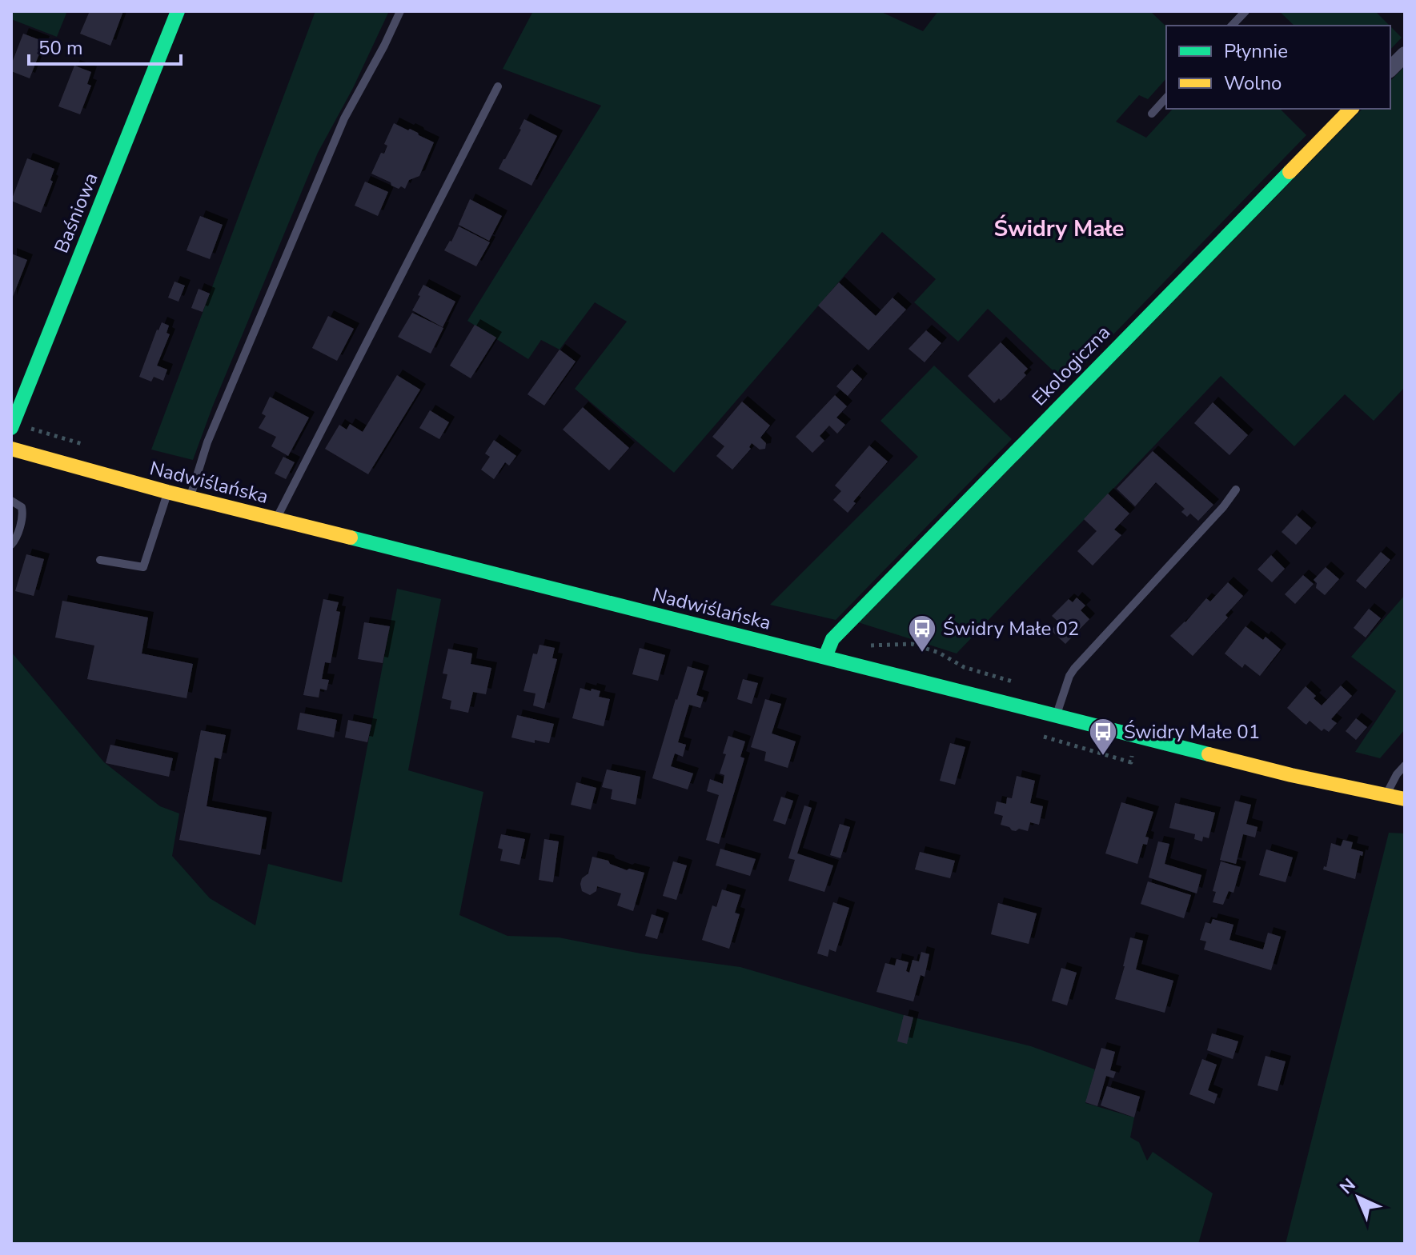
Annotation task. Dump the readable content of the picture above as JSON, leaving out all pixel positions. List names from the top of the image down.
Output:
{
  "streets": {
    "main road": ["Baśniowa", "Ekologiczna", "Nadwiślańska"]
  },
  "crossings": [
    ["Ekologiczna", "Nadwiślańska"]
  ],
  "districts": ["Świdry Małe"],
  "places": {
    "bus stop": ["Świdry Małe 02", "Świdry Małe 01"]
  },
  "legend": ["Płynnie", "Wolno"],
  "scale_bar": "50 m",
  "north": "top left"
}
